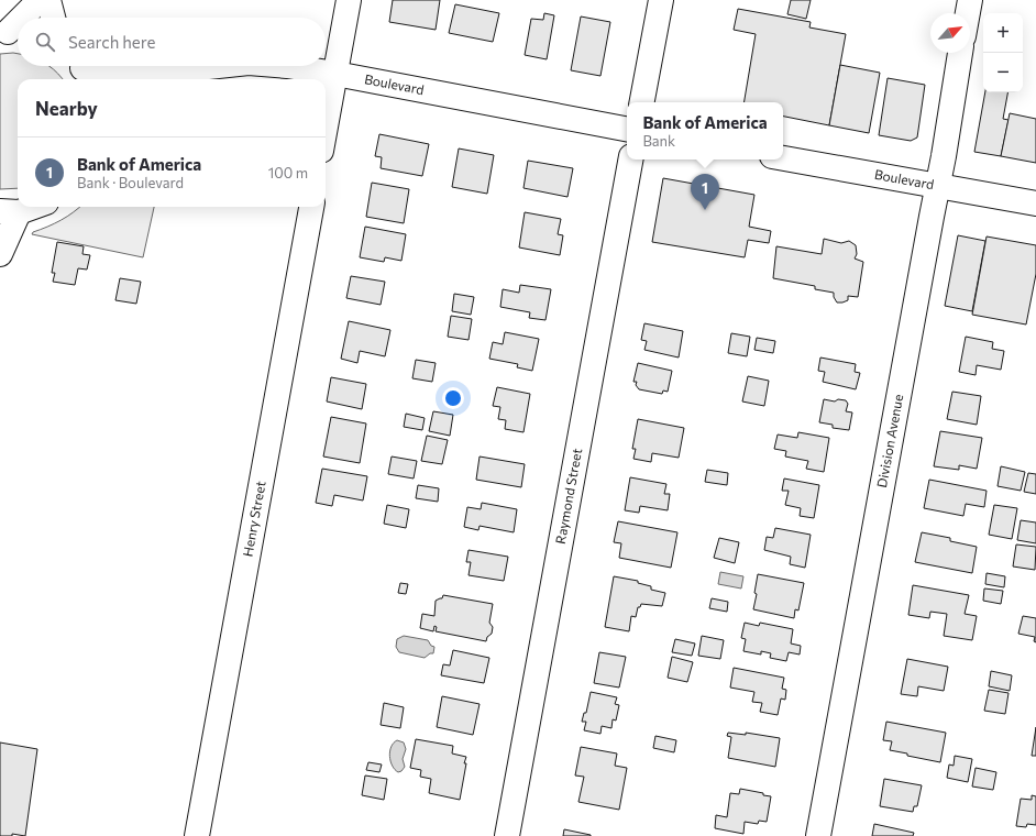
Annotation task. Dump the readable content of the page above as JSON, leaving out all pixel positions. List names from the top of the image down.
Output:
{
  "streets": {
    "street": [
      "Boulevard",
      "Division Avenue",
      "Raymond Street",
      "Henry Street"
    ]
  },
  "crossings": [
    ["Boulevard", "Division Avenue"]
  ],
  "north": "top right",
  "page": {
    "map_buttons": ["+", "−"],
    "search": "Search here",
    "heading": "Nearby",
    "popup": ["Bank of America", "Bank"],
    "list": [
      {
        "mark": "1",
        "name": "Bank of America",
        "note": "Bank · Boulevard",
        "value": "100 m"
      }
    ],
    "pins": "1"
  }
}
